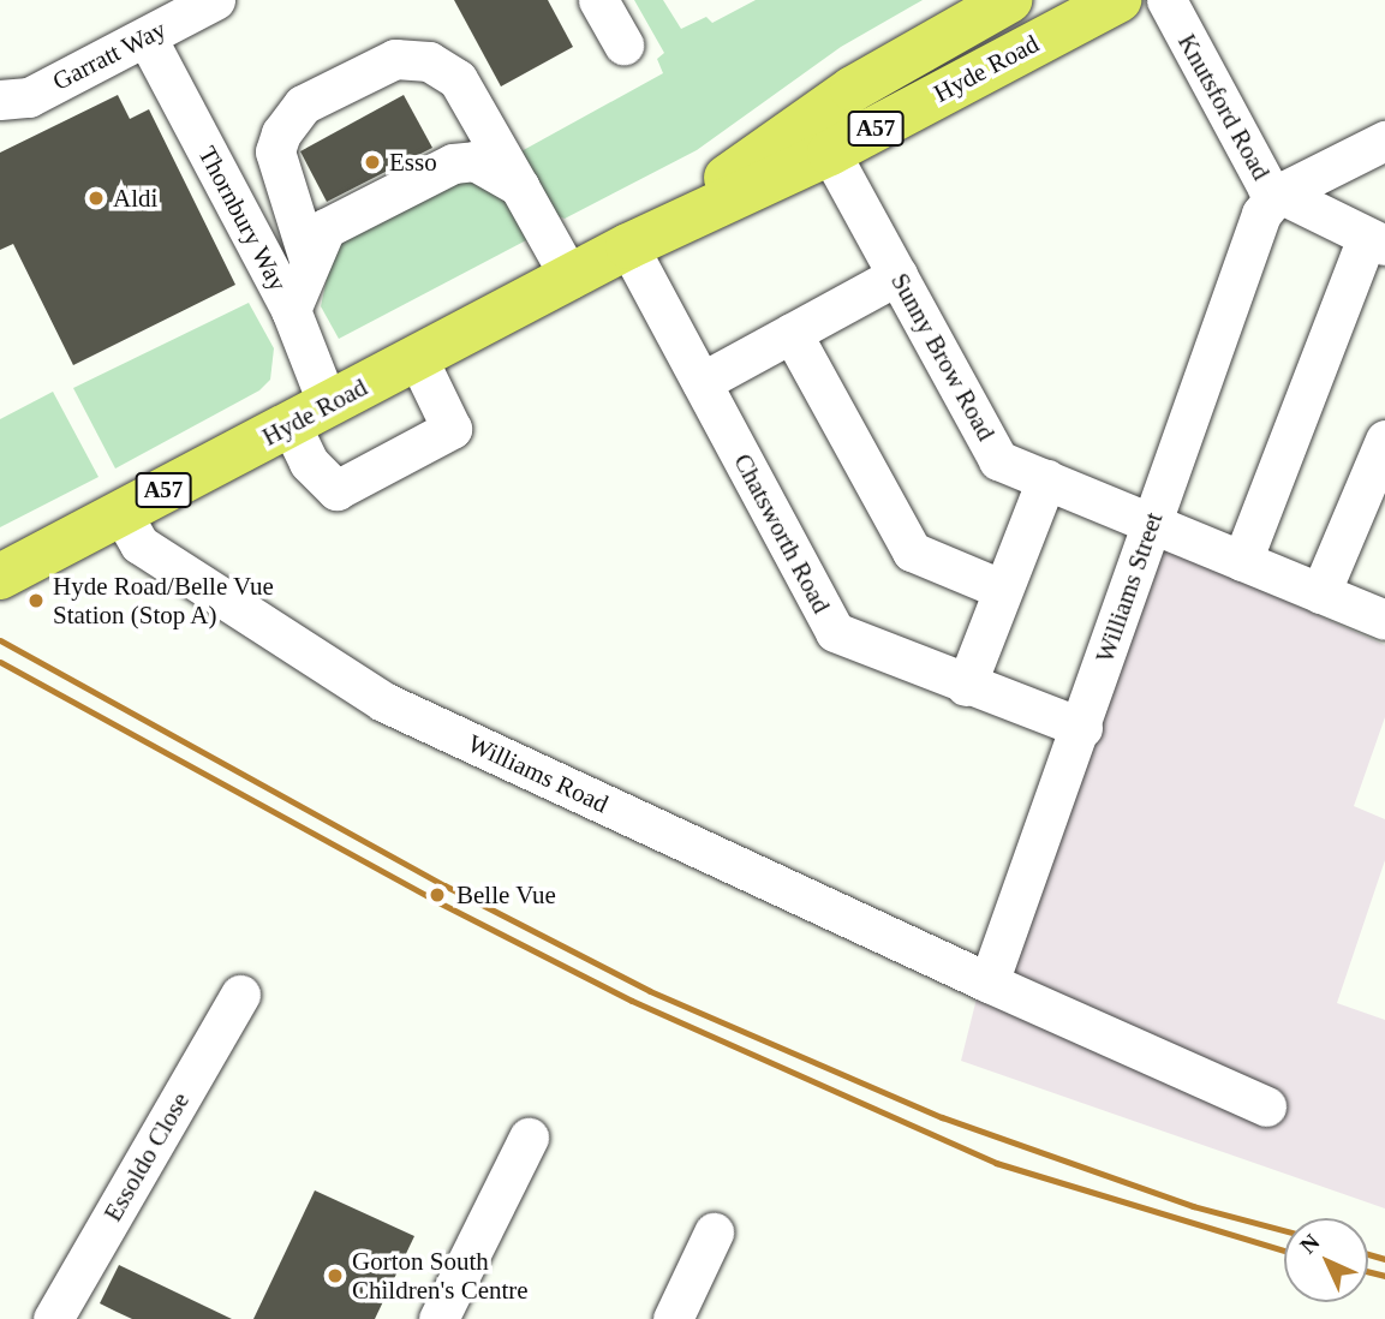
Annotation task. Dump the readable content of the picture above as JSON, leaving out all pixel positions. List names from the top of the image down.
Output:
{
  "streets": {
    "highway": ["Hyde Road", "A57"],
    "street": [
      "Garratt Way",
      "Knutsford Road",
      "Thornbury Way",
      "Sunny Brow Road",
      "Chatsworth Road",
      "Williams Street",
      "Williams Road",
      "Essoldo Close"
    ]
  },
  "crossings": [
    ["Garratt Way", "Thornbury Way"],
    ["Hyde Road", "Thornbury Way"],
    ["Hyde Road", "Sunny Brow Road"],
    ["Hyde Road", "Chatsworth Road"],
    ["Hyde Road", "Williams Road"],
    ["Knutsford Road", "Williams Street"],
    ["Sunny Brow Road", "Williams Street"],
    ["Chatsworth Road", "Williams Street"],
    ["Williams Street", "Williams Road"]
  ],
  "places": [
    "Esso",
    "Aldi",
    "Hyde Road/Belle Vue Station (Stop A)",
    "Belle Vue",
    "Gorton South Children's Centre"
  ],
  "north": "top left"
}
